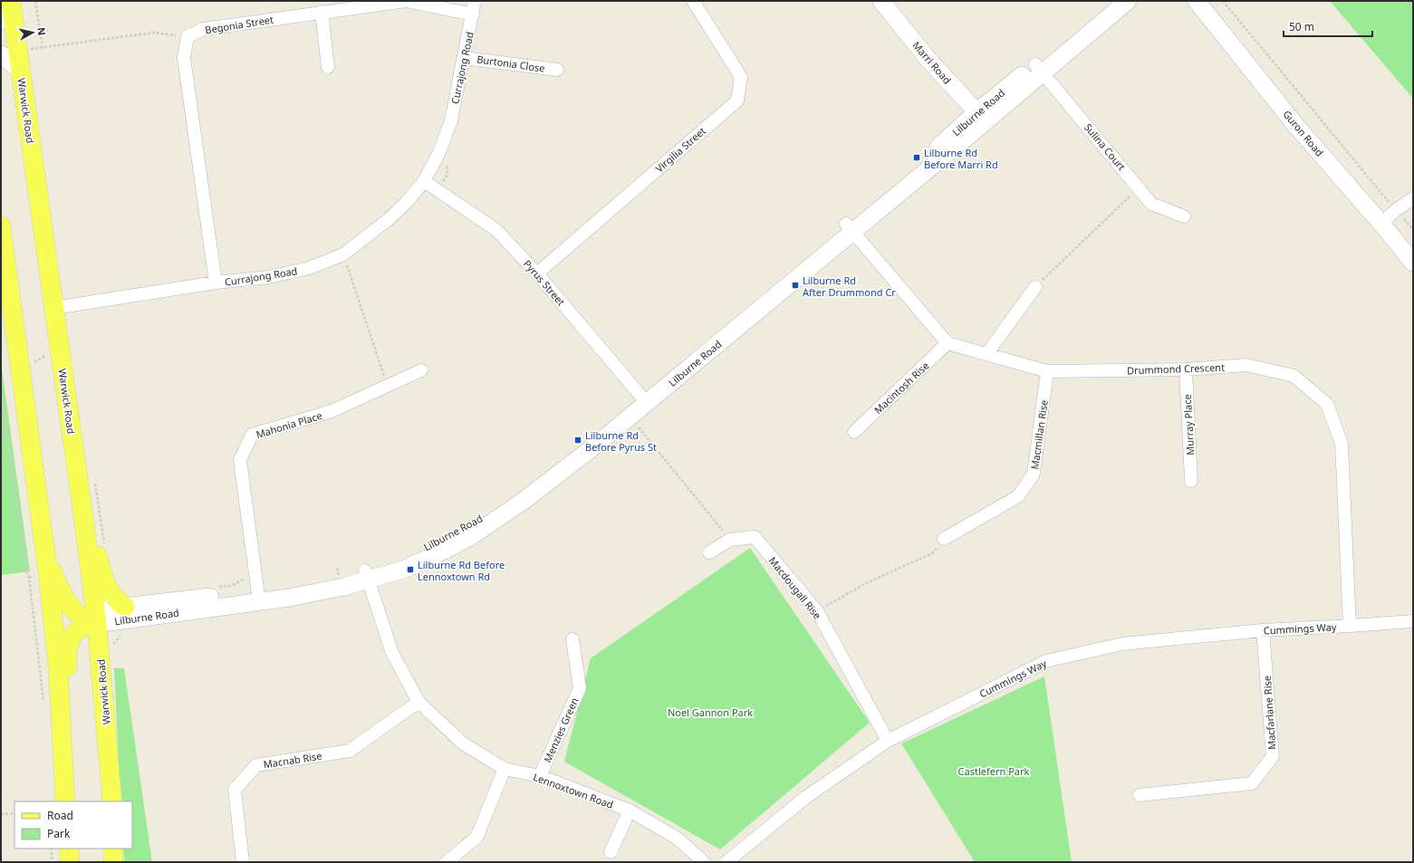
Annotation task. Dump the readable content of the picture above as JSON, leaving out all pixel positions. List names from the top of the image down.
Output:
{
  "streets": {
    "main road": ["Warwick Road"],
    "street": [
      "Begonia Street",
      "Marri Road",
      "Burtonia Close",
      "Currajong Road",
      "Lilburne Road",
      "Guron Road",
      "Sulina Court",
      "Virgilia Street",
      "Pyrus Street",
      "Drummond Crescent",
      "Macintosh Rise",
      "Mahonia Place",
      "Murray Place",
      "Macmillan Rise",
      "Macdougall Rise",
      "Cummings Way",
      "Macfarlane Rise",
      "Menzies Green",
      "Macnab Rise",
      "Lennoxtown Road"
    ]
  },
  "crossings": [
    ["Begonia Street", "Currajong Road"],
    ["Marri Road", "Lilburne Road"],
    ["Burtonia Close", "Currajong Road"],
    ["Currajong Road", "Warwick Road"],
    ["Currajong Road", "Pyrus Street"],
    ["Warwick Road", "Lilburne Road"],
    ["Lilburne Road", "Sulina Court"],
    ["Lilburne Road", "Pyrus Street"],
    ["Lilburne Road", "Mahonia Place"],
    ["Lilburne Road", "Lennoxtown Road"],
    ["Virgilia Street", "Pyrus Street"],
    ["Drummond Crescent", "Macintosh Rise"],
    ["Drummond Crescent", "Murray Place"],
    ["Drummond Crescent", "Macmillan Rise"],
    ["Drummond Crescent", "Cummings Way"],
    ["Macdougall Rise", "Cummings Way"],
    ["Cummings Way", "Macfarlane Rise"],
    ["Menzies Green", "Lennoxtown Road"],
    ["Macnab Rise", "Lennoxtown Road"]
  ],
  "parks": ["Noel Gannon Park", "Castlefern Park"],
  "places": {
    "transit": [
      "Lilburne Rd Before Marri Rd",
      "Lilburne Rd After Drummond Cr",
      "Lilburne Rd Before Pyrus St",
      "Lilburne Rd Before Lennoxtown Rd"
    ]
  },
  "legend": ["Road", "Park"],
  "scale_bar": "50 m",
  "north": "right"
}
